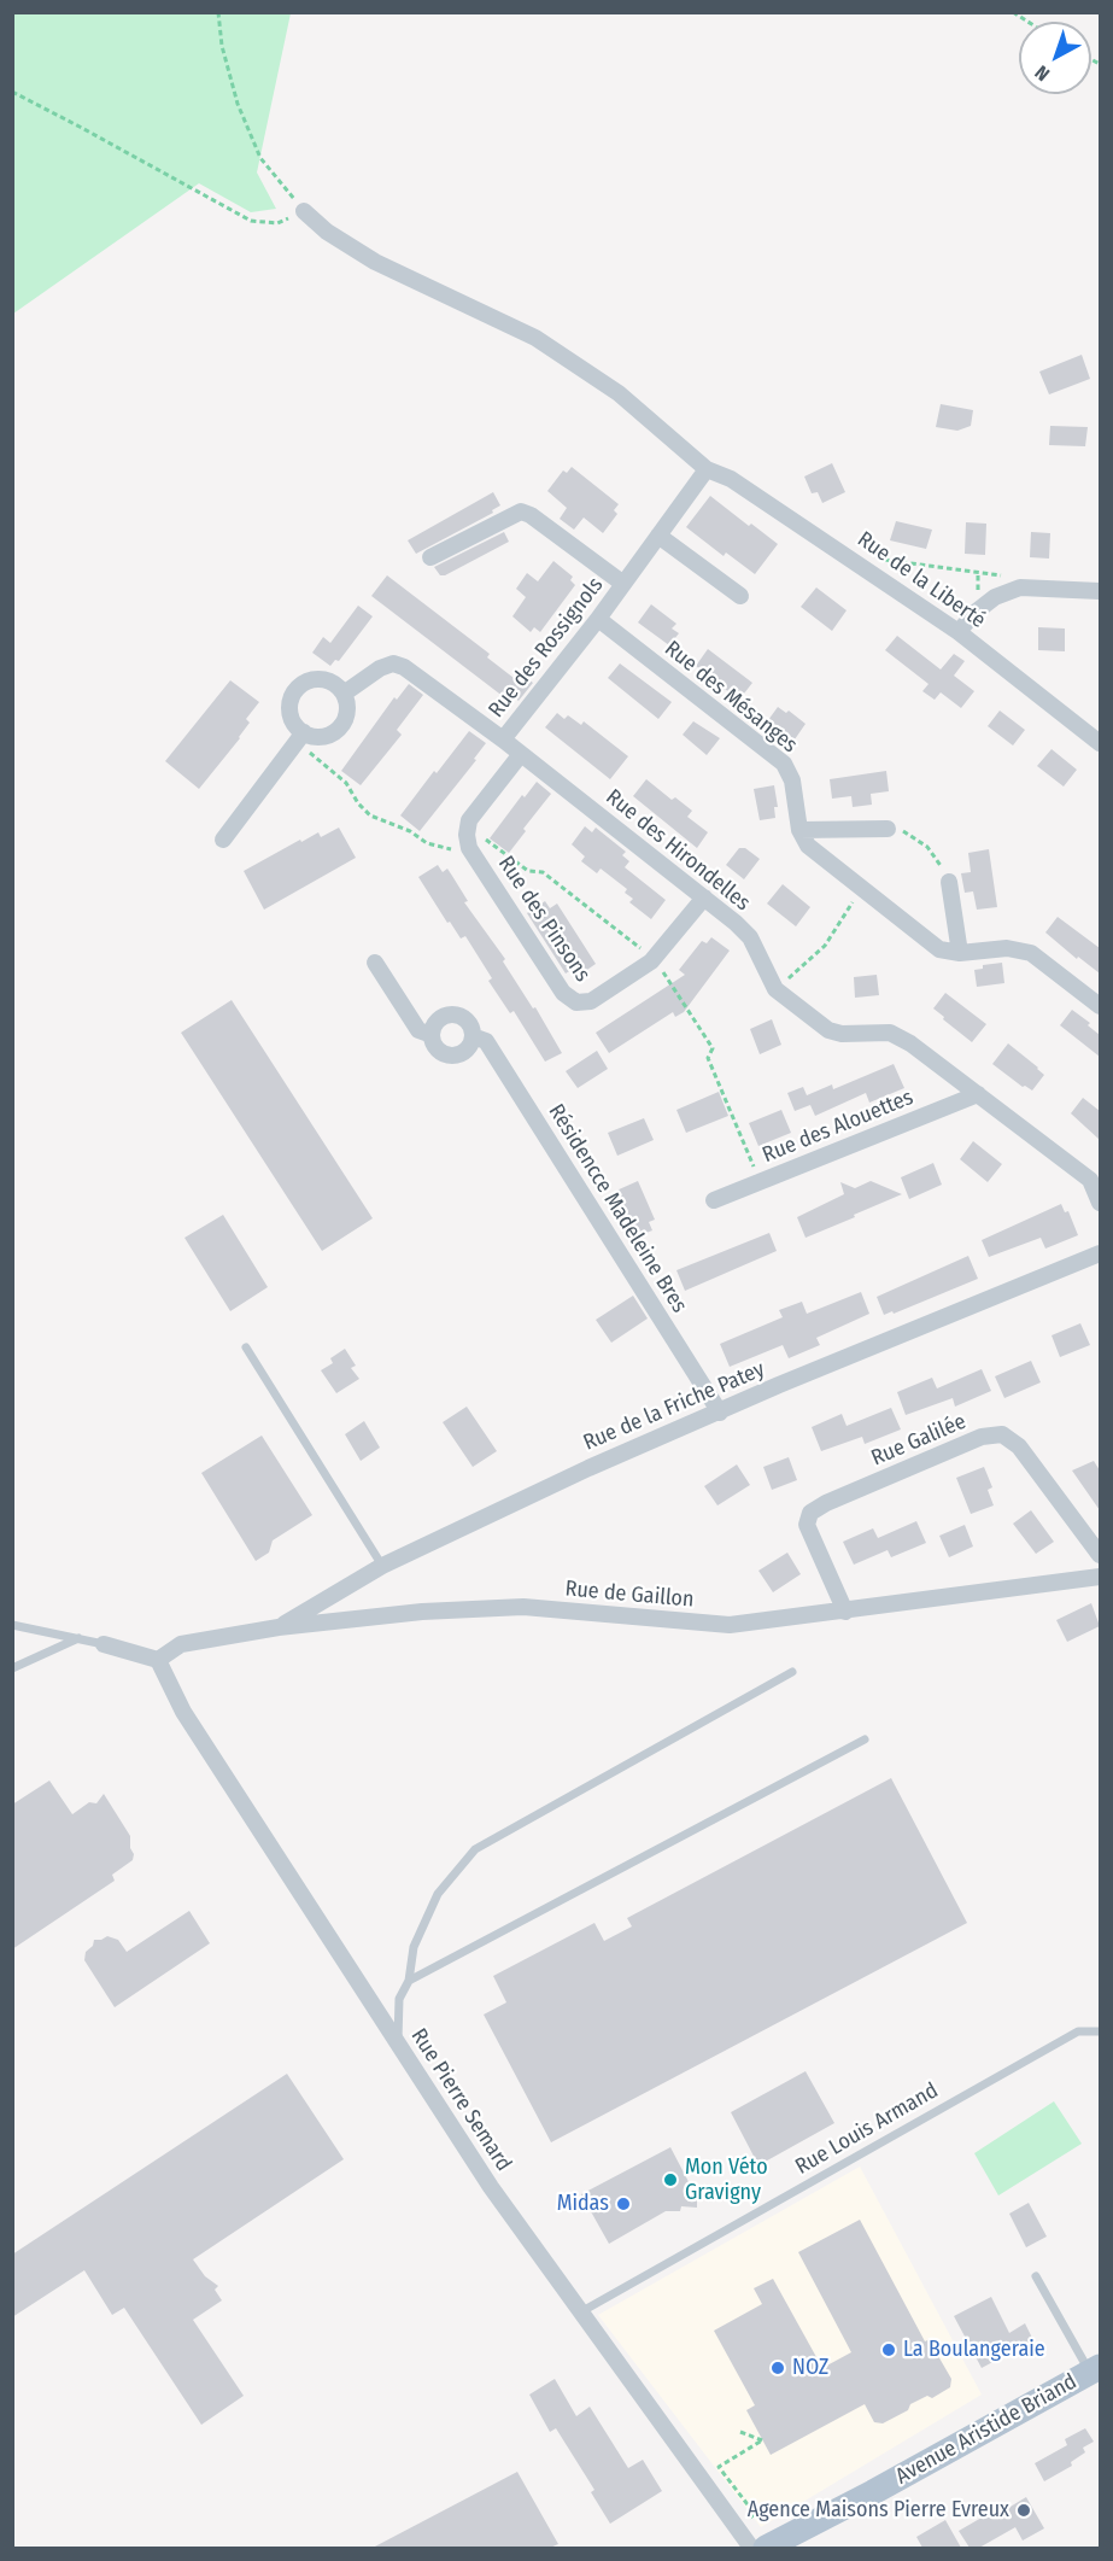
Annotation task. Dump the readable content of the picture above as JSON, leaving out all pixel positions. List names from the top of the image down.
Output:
{
  "streets": {
    "main road": ["Avenue Aristide Briand"],
    "street": [
      "Rue de la Liberté",
      "Rue des Rossignols",
      "Rue des Mésanges",
      "Rue des Hirondelles",
      "Rue des Pinsons",
      "Rue des Alouettes",
      "Résidencce Madeleine Bres",
      "Rue de la Friche Patey",
      "Rue Galilée",
      "Rue de Gaillon",
      "Rue Pierre Semard"
    ],
    "lane": ["Rue Louis Armand"]
  },
  "crossings": [
    ["Rue de la Liberté", "Rue des Rossignols"],
    ["Rue des Rossignols", "Rue des Mésanges"],
    ["Rue des Rossignols", "Rue des Hirondelles"],
    ["Rue des Hirondelles", "Rue des Pinsons"],
    ["Rue des Hirondelles", "Rue des Alouettes"],
    ["Résidencce Madeleine Bres", "Rue de la Friche Patey"],
    ["Rue de la Friche Patey", "Rue de Gaillon"],
    ["Rue Galilée", "Rue de Gaillon"],
    ["Rue de Gaillon", "Rue Pierre Semard"],
    ["Rue Pierre Semard", "Rue Louis Armand"]
  ],
  "places": [
    "Mon Véto Gravigny",
    "Midas",
    "La Boulangeraie",
    "NOZ",
    "Agence Maisons Pierre Evreux"
  ],
  "north": "bottom left"
}
